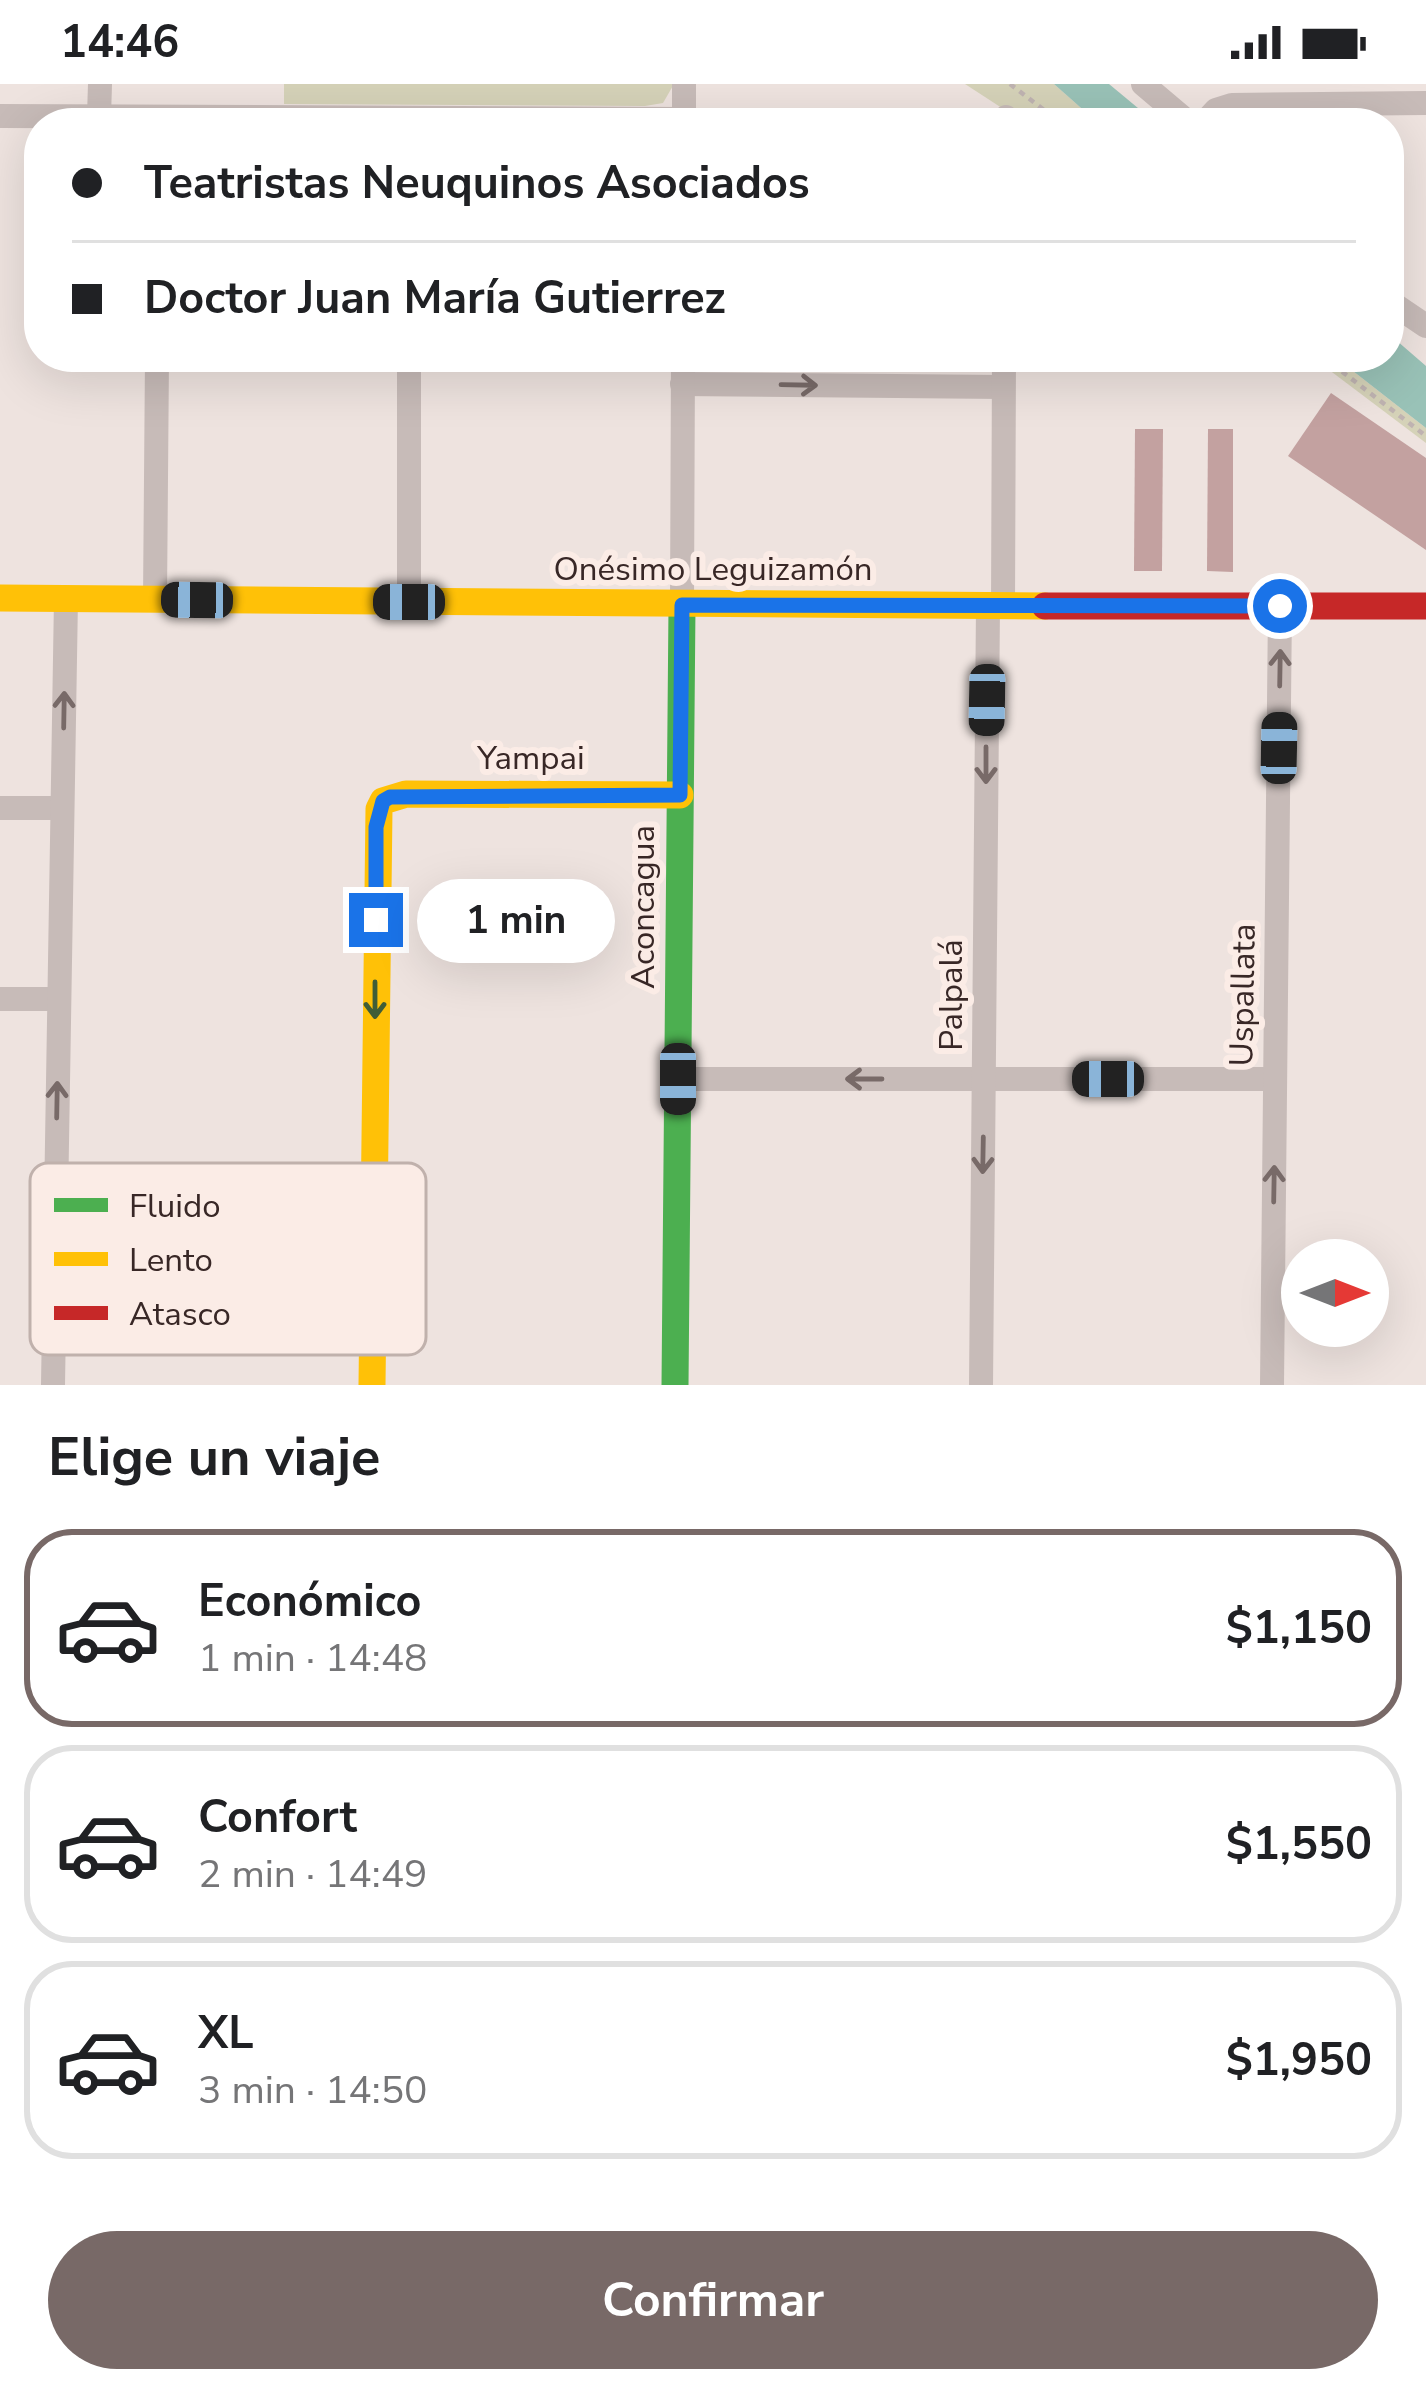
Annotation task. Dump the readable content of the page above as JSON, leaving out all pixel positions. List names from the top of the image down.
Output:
{
  "streets": {
    "street": [
      "Onésimo Leguizamón",
      "Yampai",
      "Aconcagua",
      "Palpalá",
      "Uspallata"
    ]
  },
  "crossings": [
    ["Onésimo Leguizamón", "Aconcagua"],
    ["Onésimo Leguizamón", "Palpalá"],
    ["Onésimo Leguizamón", "Uspallata"],
    ["Yampai", "Aconcagua"]
  ],
  "one_way": ["Palpalá", "Uspallata"],
  "legend": ["Fluido", "Lento", "Atasco"],
  "north": "right",
  "page": {
    "status": "14:46",
    "banner": ["Teatristas Neuquinos Asociados", "Doctor Juan María Gutierrez"],
    "bubble": "1 min",
    "heading": "Elige un viaje",
    "list": [
      {
        "name": "Económico",
        "note": "1 min · 14:48",
        "value": "$1,150"
      },
      {
        "name": "Confort",
        "note": "2 min · 14:49",
        "value": "$1,550"
      },
      {
        "name": "XL",
        "note": "3 min · 14:50",
        "value": "$1,950"
      }
    ],
    "buttons": "Confirmar"
  }
}
